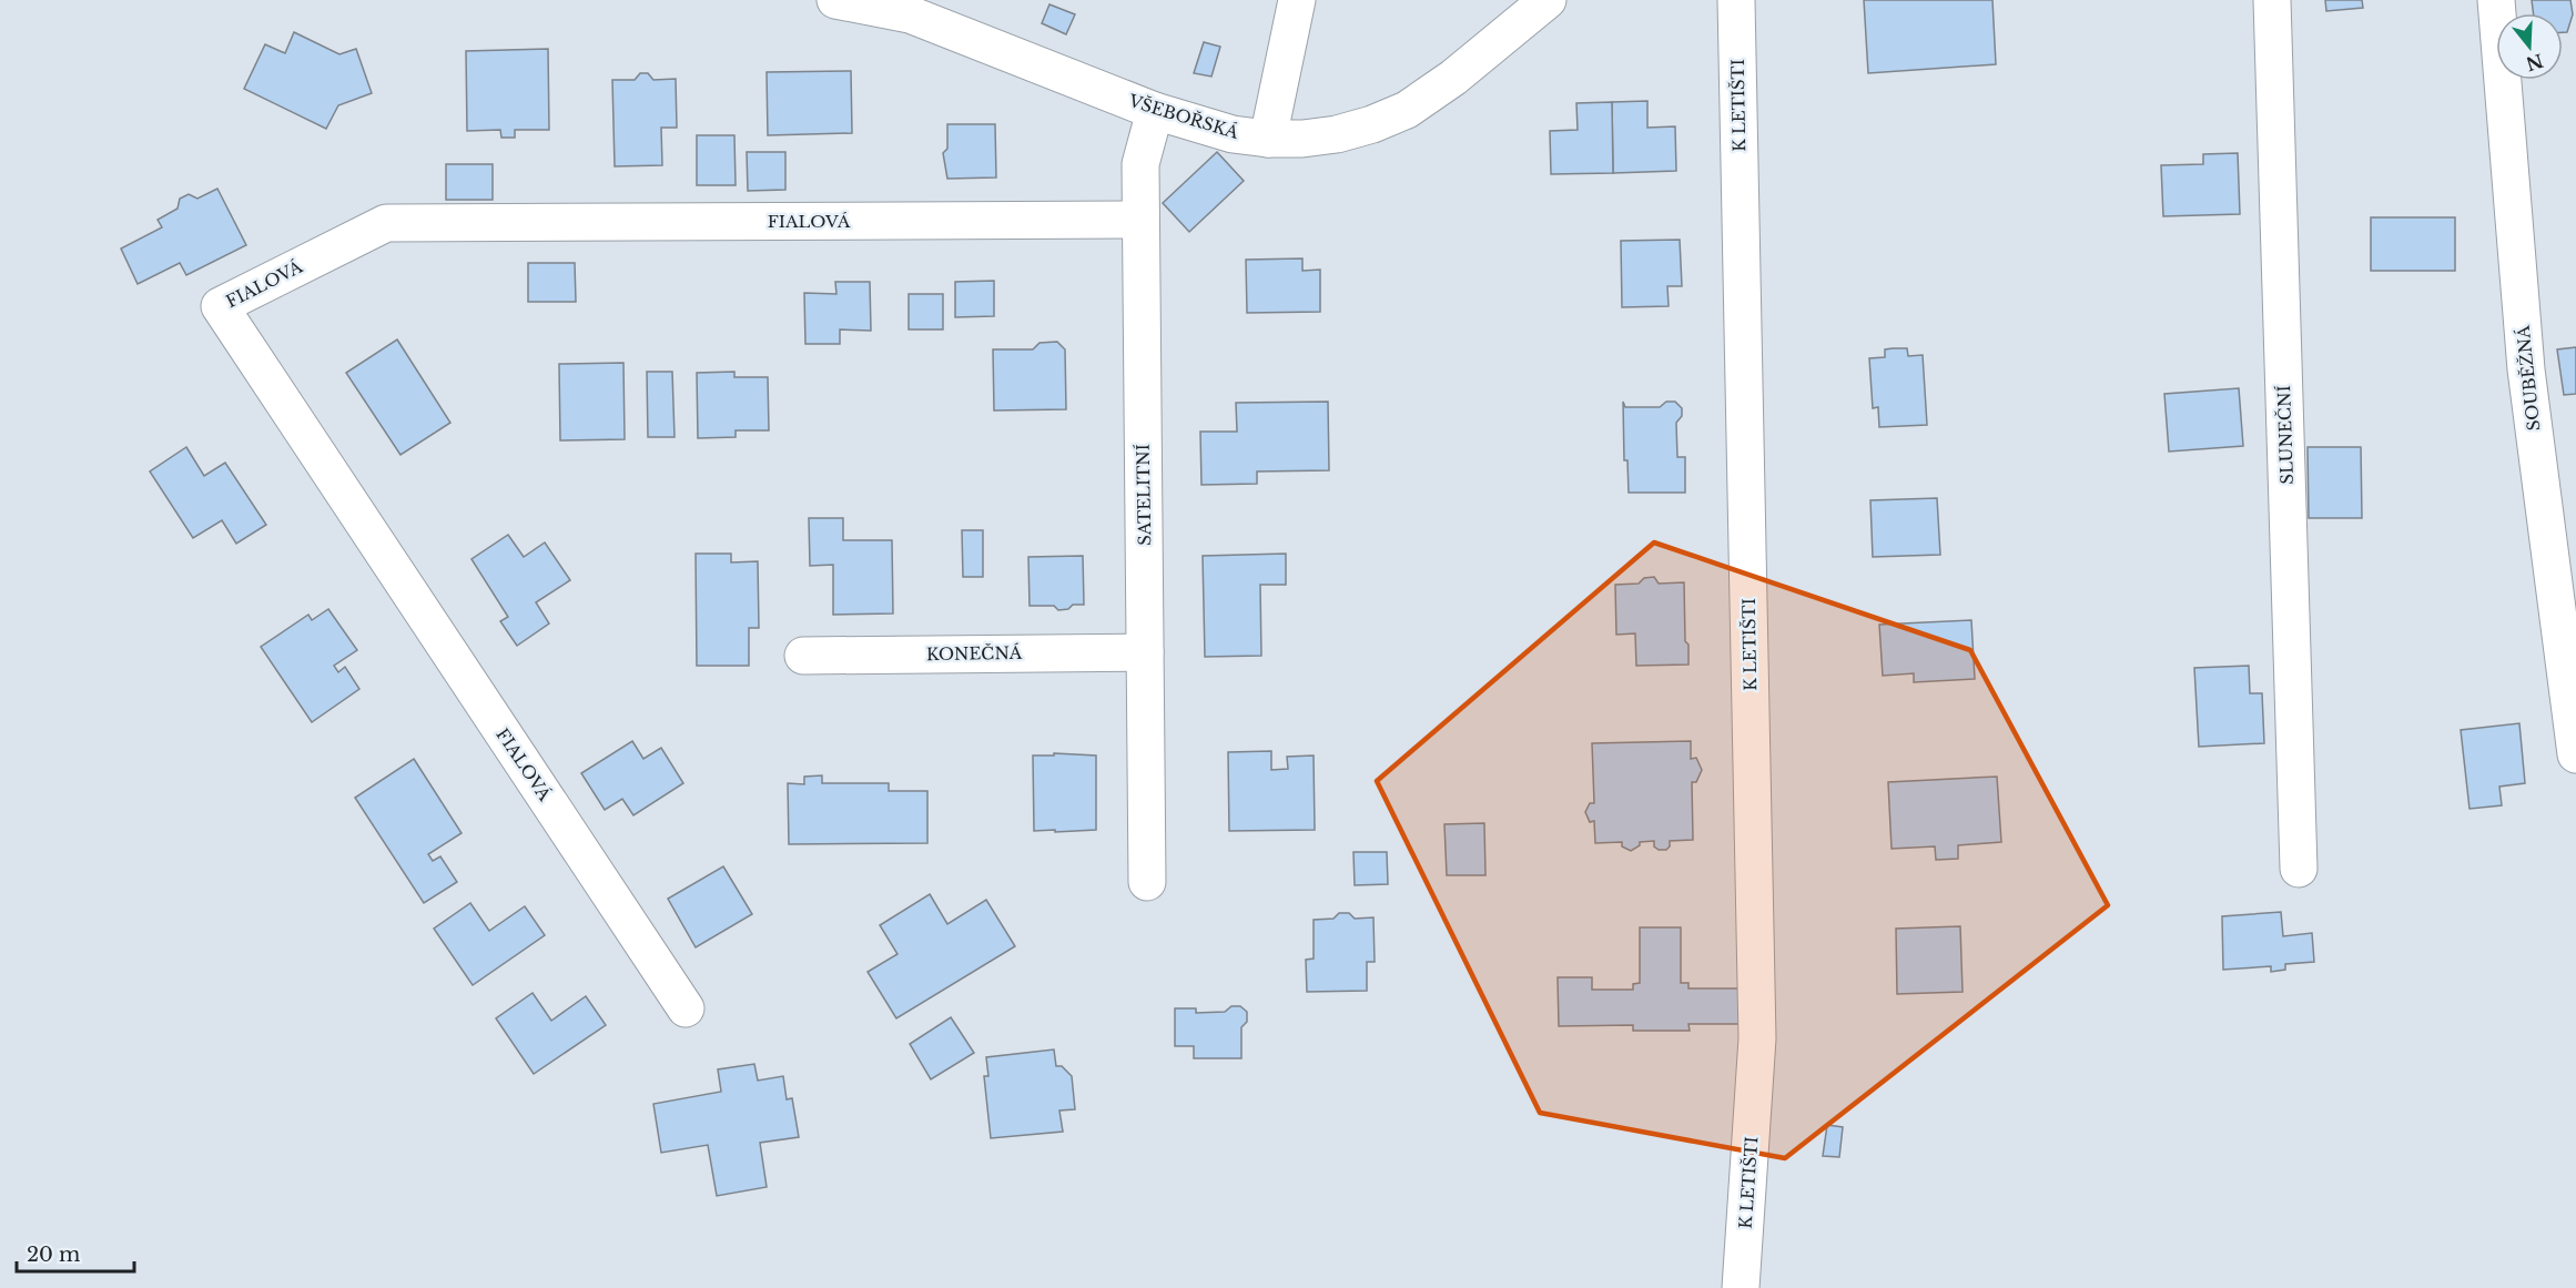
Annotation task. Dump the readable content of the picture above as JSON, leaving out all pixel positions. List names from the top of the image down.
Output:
{
  "streets": {
    "street": [
      "K LETIŠTI",
      "VŠEBOŘSKÁ",
      "FIALOVÁ",
      "SOUBĚŽNÁ",
      "SLUNEČNÍ",
      "SATELITNÍ",
      "KONEČNÁ"
    ]
  },
  "crossings": [
    ["VŠEBOŘSKÁ", "SATELITNÍ"],
    ["FIALOVÁ", "SATELITNÍ"],
    ["SATELITNÍ", "KONEČNÁ"]
  ],
  "scale_bar": "20 m",
  "north": "bottom"
}
